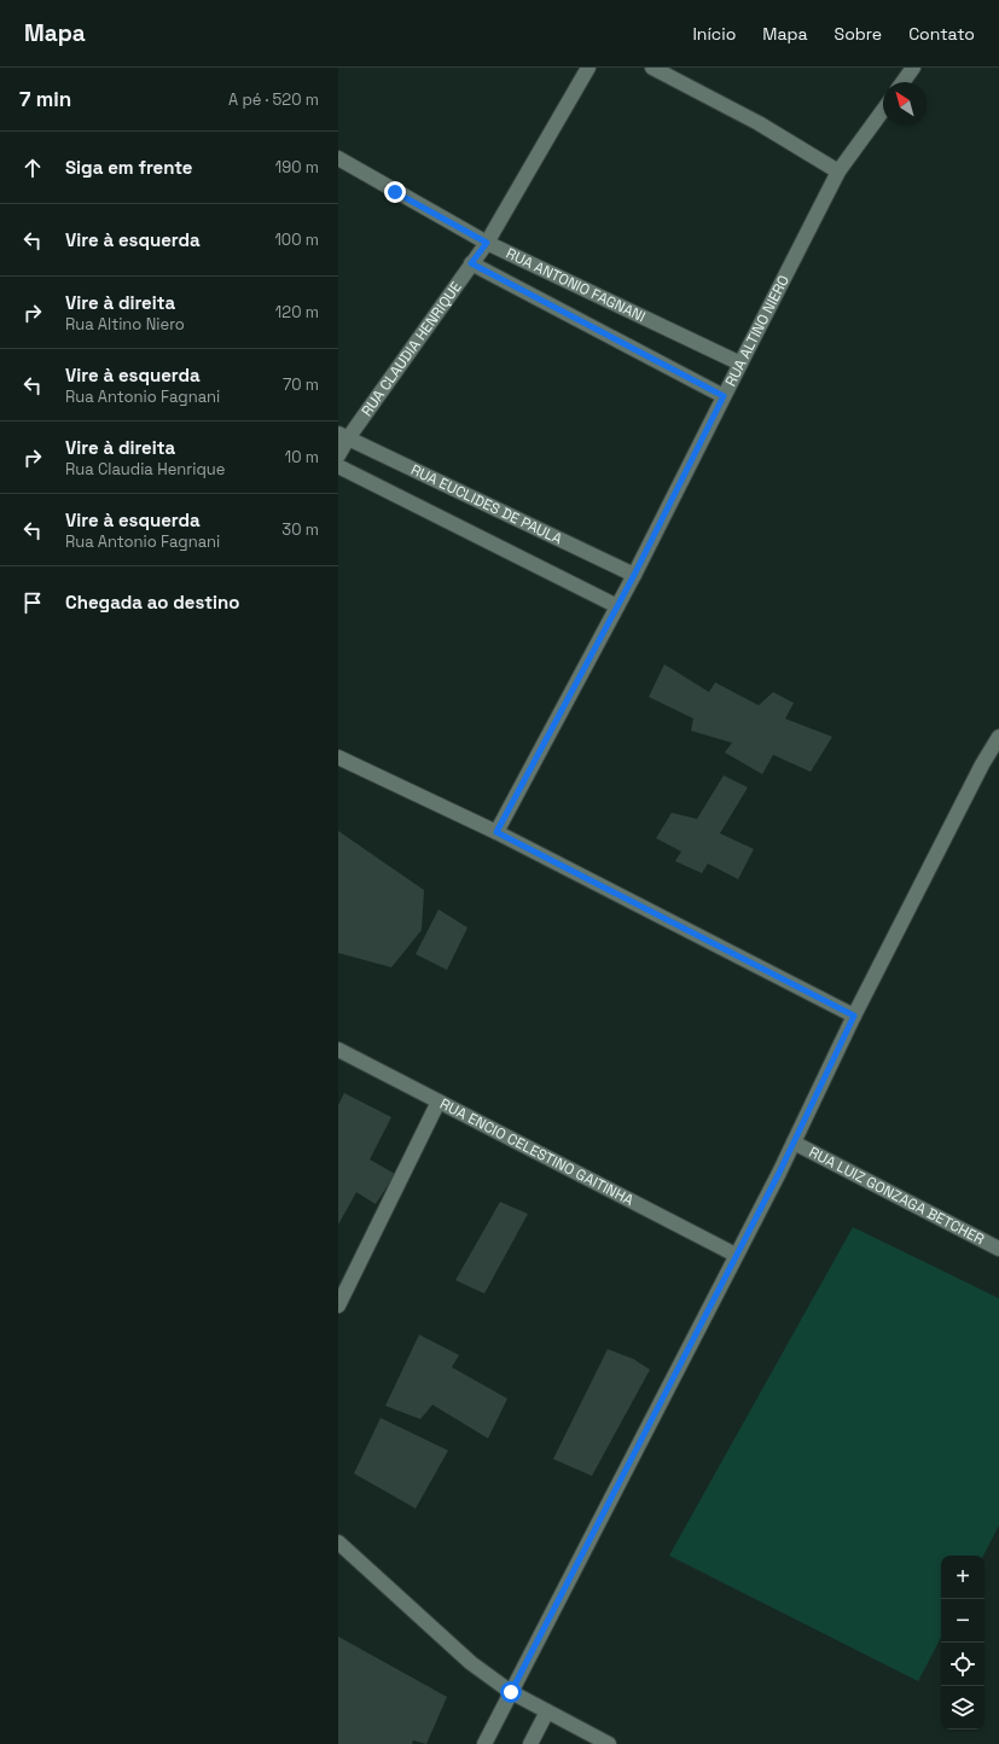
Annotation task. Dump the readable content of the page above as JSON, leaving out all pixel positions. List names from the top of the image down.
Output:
{
  "streets": {
    "street": [
      "RUA ANTONIO FAGNANI",
      "RUA ALTINO NIERO",
      "RUA CLAUDIA HENRIQUE",
      "RUA EUCLIDES DE PAULA",
      "RUA ENCIO CELESTINO GAITINHA",
      "RUA LUIZ GONZAGA BETCHER"
    ]
  },
  "crossings": [
    ["RUA ANTONIO FAGNANI", "RUA ALTINO NIERO"],
    ["RUA ANTONIO FAGNANI", "RUA CLAUDIA HENRIQUE"],
    ["RUA ALTINO NIERO", "RUA EUCLIDES DE PAULA"],
    ["RUA CLAUDIA HENRIQUE", "RUA EUCLIDES DE PAULA"]
  ],
  "north": "top left",
  "page": {
    "header": "Mapa",
    "nav": [
      "Início",
      "Mapa",
      "Sobre",
      "Contato"
    ],
    "heading": ["7 min", "A pé · 520 m"],
    "list": [
      ["Siga em frente", "190 m"],
      ["Vire à esquerda", "100 m"],
      ["Vire à direita", "Rua Altino Niero", "120 m"],
      ["Vire à esquerda", "Rua Antonio Fagnani", "70 m"],
      ["Vire à direita", "Rua Claudia Henrique", "10 m"],
      ["Vire à esquerda", "Rua Antonio Fagnani", "30 m"],
      "Chegada ao destino"
    ],
    "map_buttons": ["+", "−"]
  }
}
